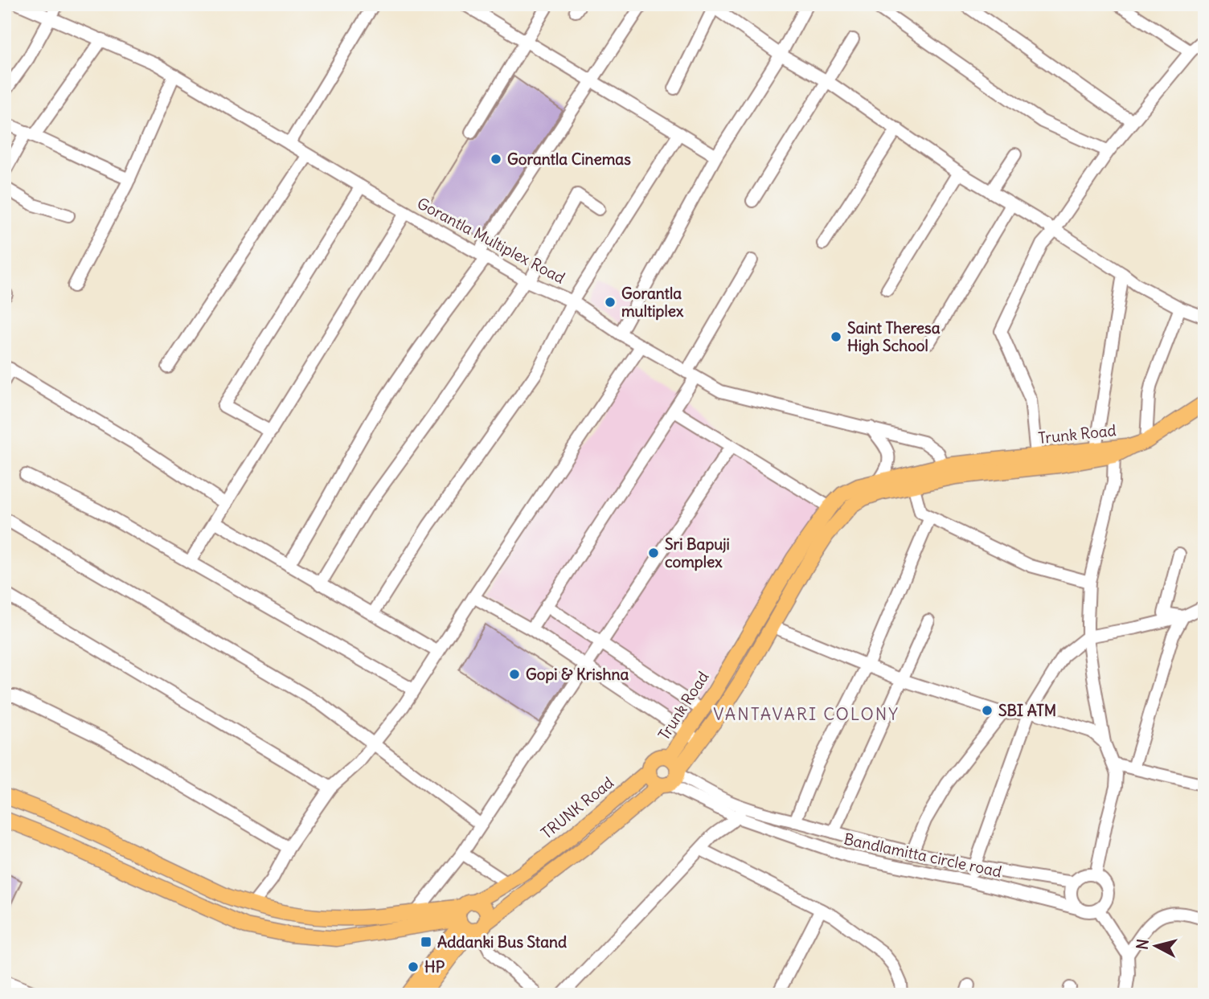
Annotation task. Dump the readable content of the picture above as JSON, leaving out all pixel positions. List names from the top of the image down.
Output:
{
  "streets": {
    "main road": ["Trunk Road", "TRUNK Road"],
    "street": ["Gorantla Multiplex Road", "Bandlamitta circle road"]
  },
  "crossings": [
    ["Gorantla Multiplex Road", "Trunk Road"],
    ["Trunk Road", "TRUNK Road"]
  ],
  "districts": ["VANTAVARI COLONY"],
  "places": {
    "other": [
      "Gorantla Cinemas",
      "Gorantla multiplex",
      "Saint Theresa High School",
      "Sri Bapuji complex",
      "Gopi & Krishna",
      "SBI ATM",
      "HP"
    ],
    "transit": ["Addanki Bus Stand"]
  },
  "north": "left"
}
